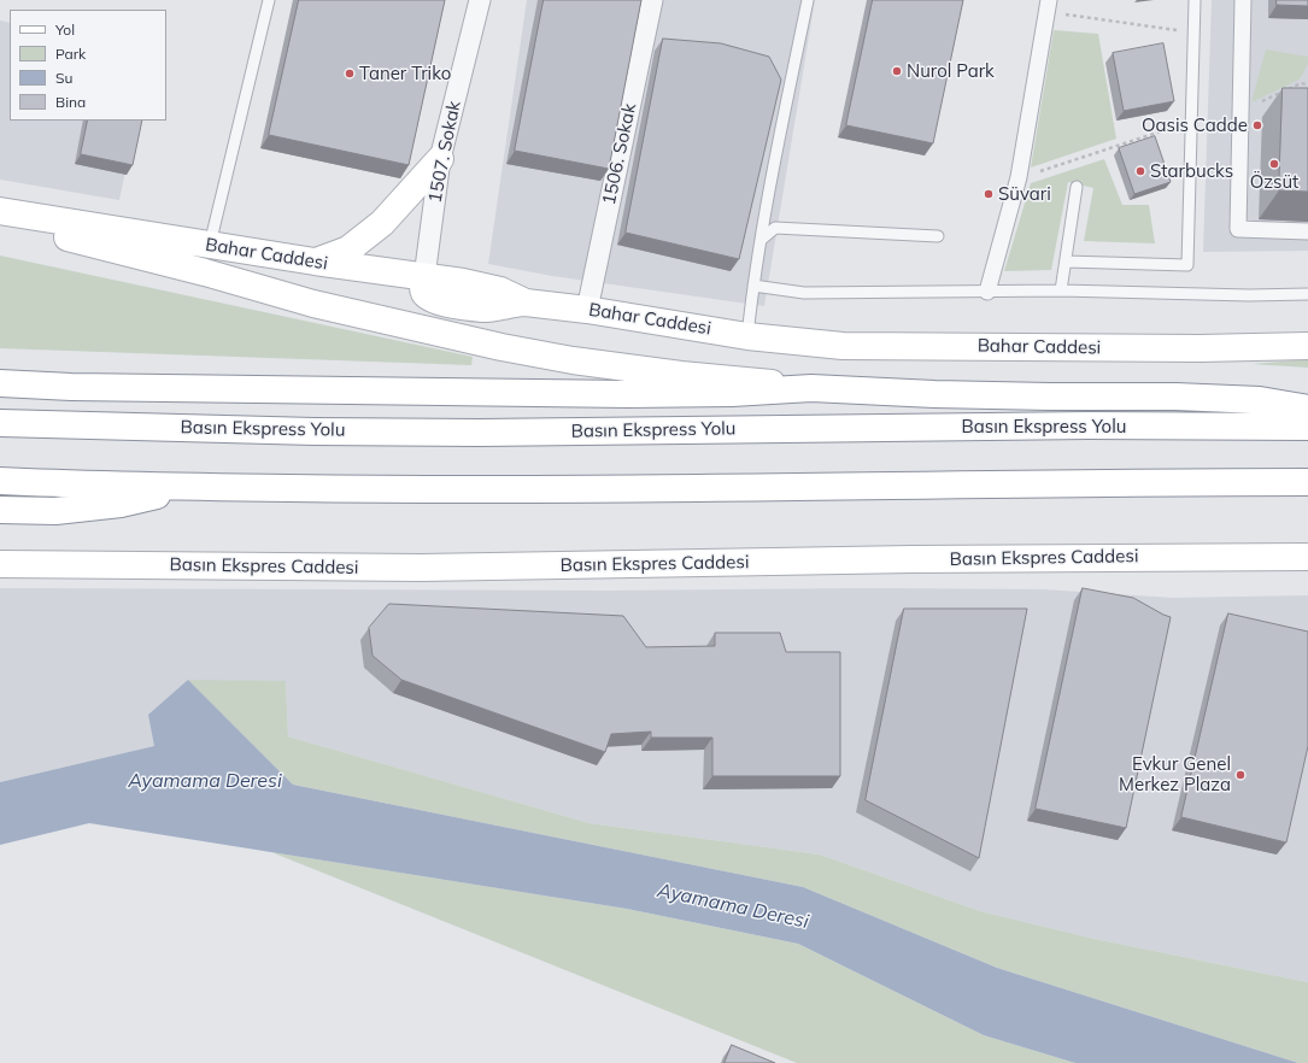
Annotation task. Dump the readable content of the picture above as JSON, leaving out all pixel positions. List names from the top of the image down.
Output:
{
  "streets": {
    "main road": ["Bahar Caddesi", "Basın Ekspress Yolu", "Basın Ekspres Caddesi"],
    "street": ["1507. Sokak", "1506. Sokak"]
  },
  "crossings": [
    ["1507. Sokak", "Bahar Caddesi"],
    ["1506. Sokak", "Bahar Caddesi"]
  ],
  "water": ["Ayamama Deresi"],
  "places": [
    "Nurol Park",
    "Taner Triko",
    "Oasis Cadde",
    "Özsüt",
    "Starbucks",
    "Süvari",
    "Evkur Genel Merkez Plaza"
  ],
  "legend": [
    "Yol",
    "Park",
    "Su",
    "Bina"
  ]
}
